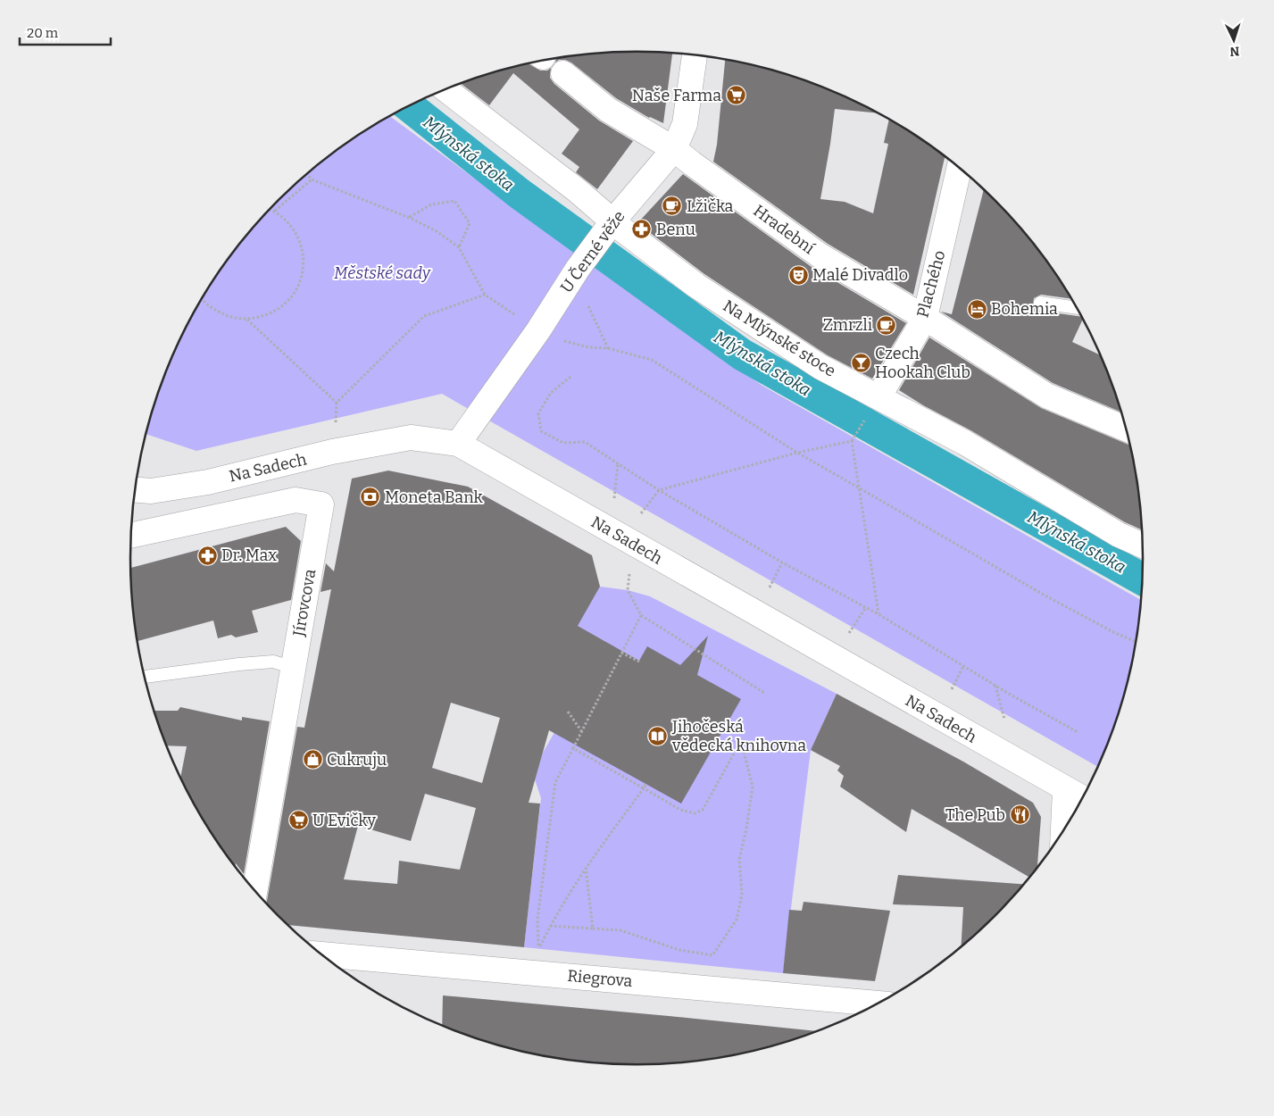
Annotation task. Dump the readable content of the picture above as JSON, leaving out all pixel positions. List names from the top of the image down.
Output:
{
  "streets": {
    "street": [
      "Hradební",
      "U Černé věže",
      "Plachého",
      "Na Mlýnské stoce",
      "Na Sadech",
      "Jírovcova",
      "Riegrova"
    ]
  },
  "crossings": [
    ["Hradební", "U Černé věže"],
    ["Hradební", "Plachého"],
    ["U Černé věže", "Na Mlýnské stoce"],
    ["U Černé věže", "Na Sadech"],
    ["Plachého", "Na Mlýnské stoce"]
  ],
  "water": ["Mlýnská stoka"],
  "parks": ["Městské sady"],
  "places": {
    "supermarket": ["Naše Farma", "U Evičky"],
    "cafe": ["Lžička", "Zmrzli"],
    "pharmacy": ["Benu", "Dr. Max"],
    "theatre": ["Malé Divadlo"],
    "hotel": ["Bohemia"],
    "bar": ["Czech Hookah Club"],
    "bank": ["Moneta Bank"],
    "library": ["Jihočeská vědecká knihovna"],
    "shop": ["Cukruju"],
    "restaurant": ["The Pub"]
  },
  "scale_bar": "20 m",
  "north": "bottom"
}
